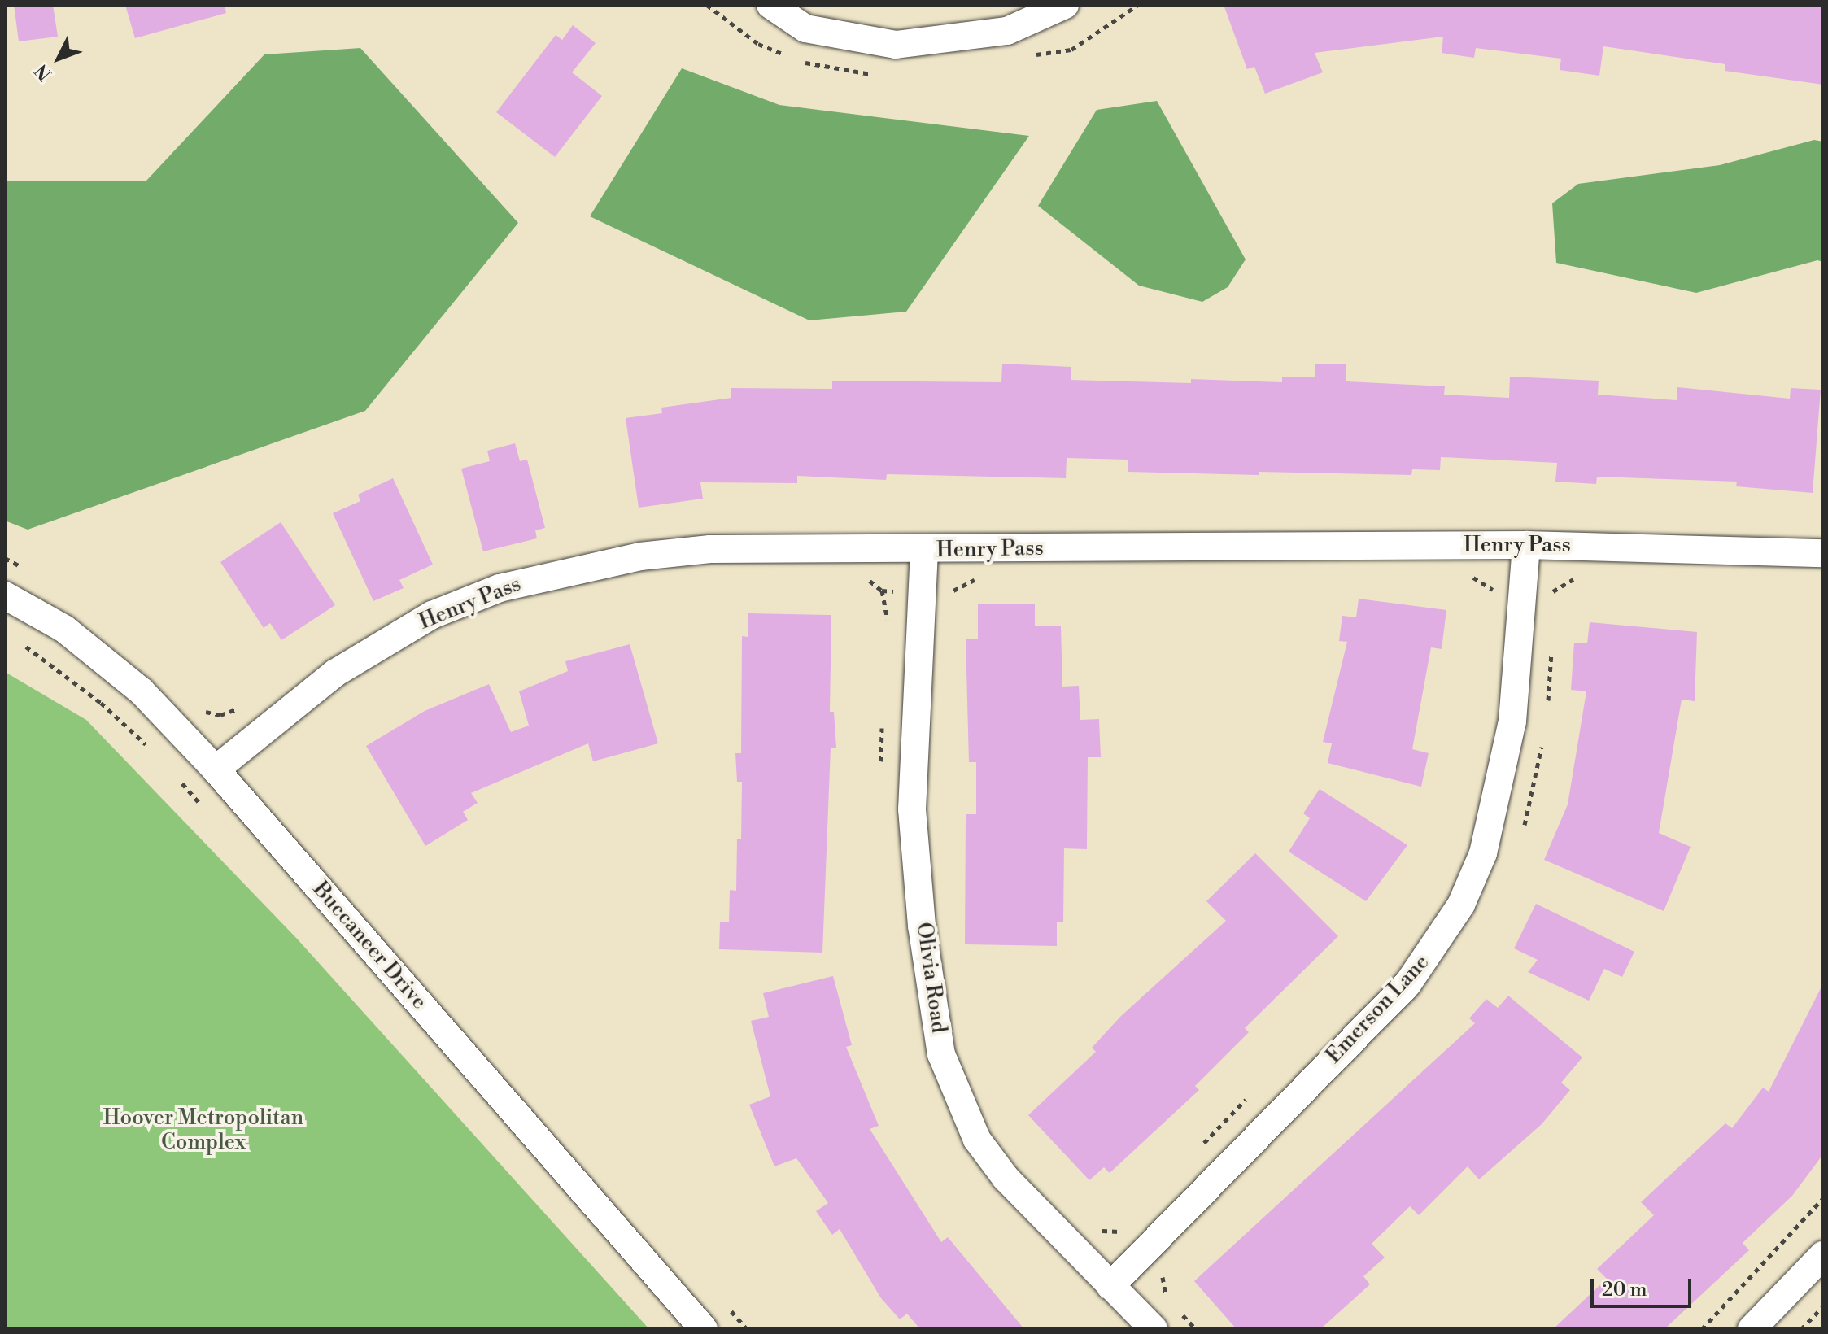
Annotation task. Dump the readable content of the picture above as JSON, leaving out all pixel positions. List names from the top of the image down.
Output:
{
  "streets": {
    "street": [
      "Henry Pass",
      "Buccaneer Drive",
      "Olivia Road",
      "Emerson Lane"
    ]
  },
  "crossings": [
    ["Henry Pass", "Buccaneer Drive"],
    ["Henry Pass", "Olivia Road"],
    ["Henry Pass", "Emerson Lane"],
    ["Olivia Road", "Emerson Lane"]
  ],
  "parks": ["Hoover Metropolitan Complex"],
  "scale_bar": "20 m",
  "north": "bottom left"
}
